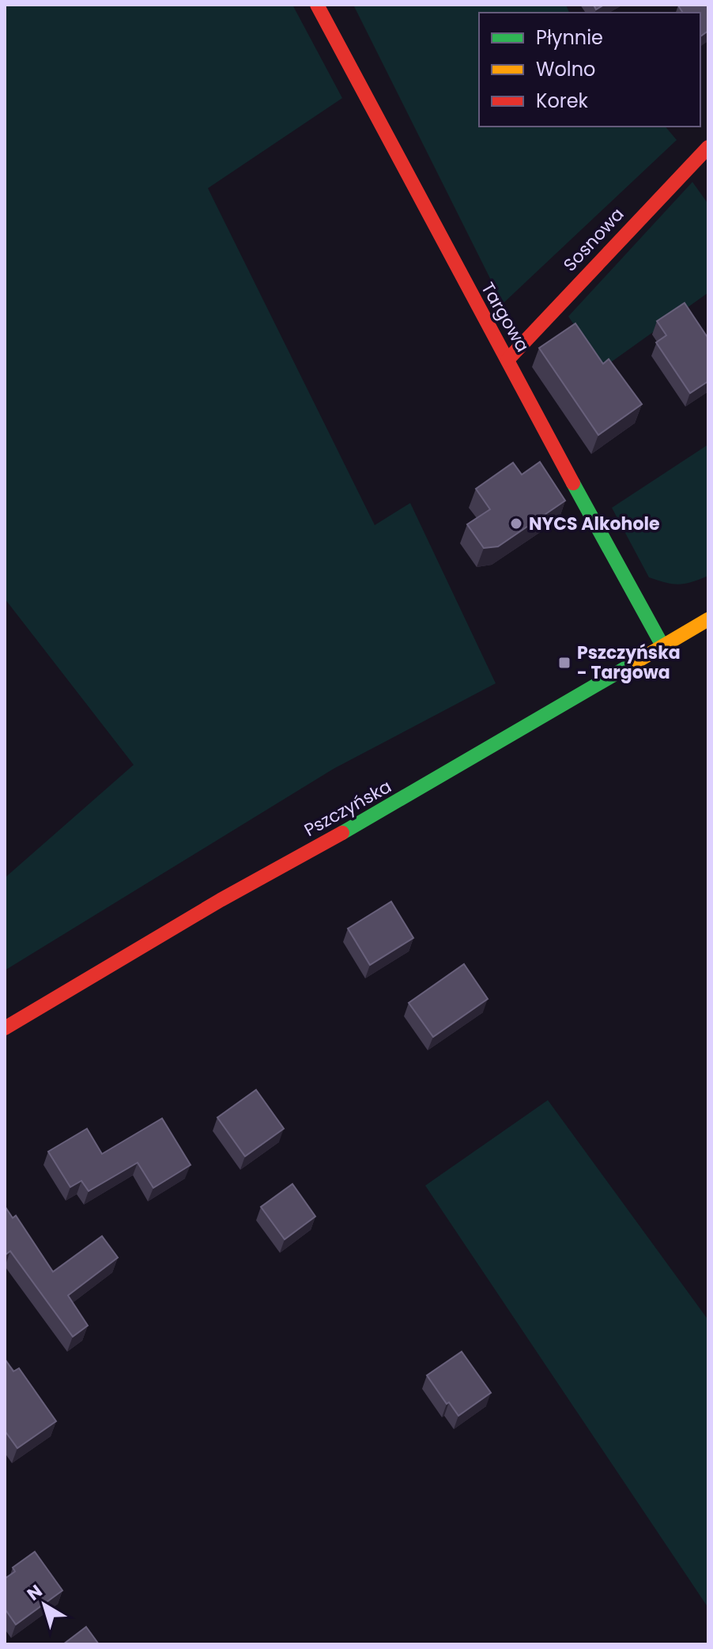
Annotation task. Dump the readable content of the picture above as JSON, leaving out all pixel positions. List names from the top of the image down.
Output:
{
  "streets": {
    "street": ["Sosnowa", "Targowa", "Pszczyńska"]
  },
  "crossings": [
    ["Sosnowa", "Targowa"],
    ["Targowa", "Pszczyńska"]
  ],
  "places": {
    "other": ["NYCS Alkohole"],
    "transit": ["Pszczyńska - Targowa"]
  },
  "legend": ["Płynnie", "Wolno", "Korek"],
  "north": "top left"
}
